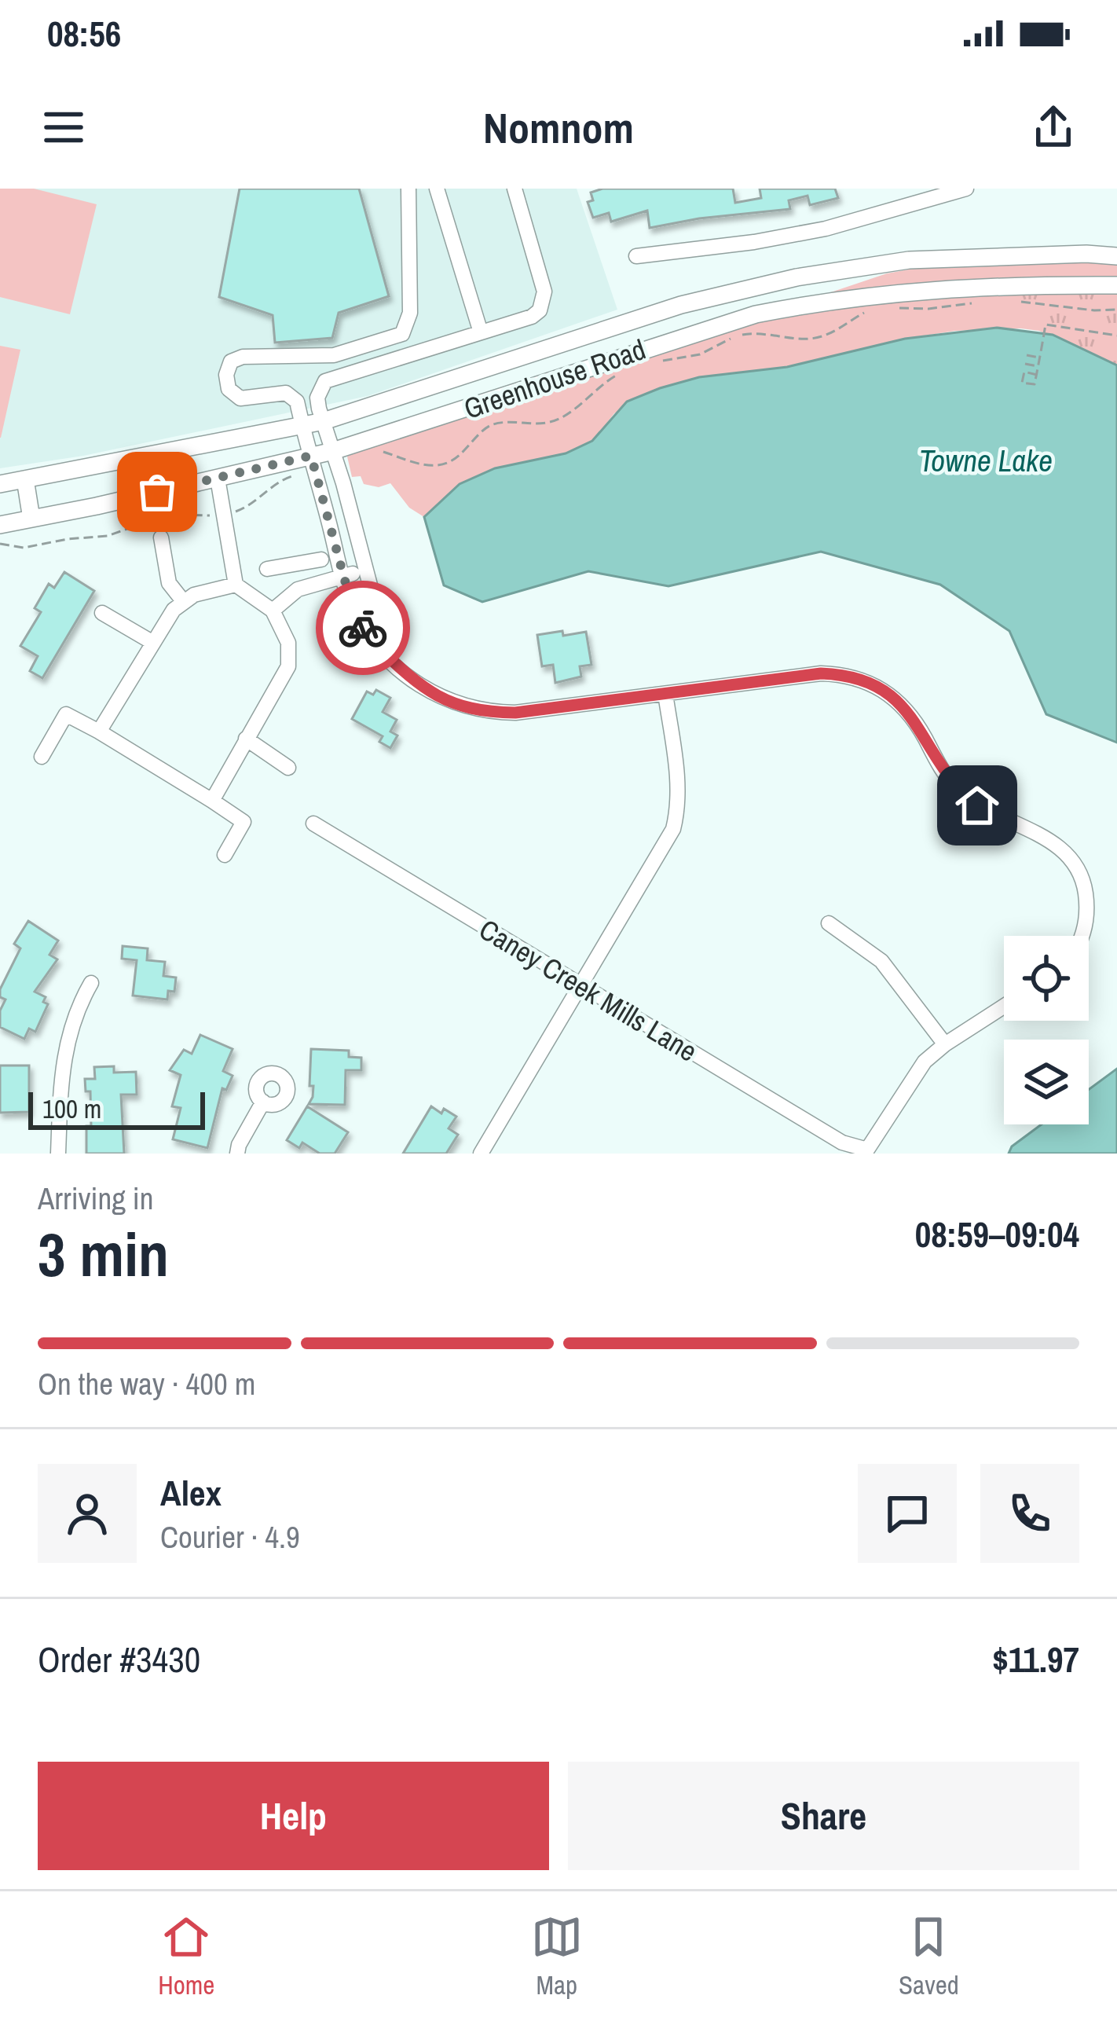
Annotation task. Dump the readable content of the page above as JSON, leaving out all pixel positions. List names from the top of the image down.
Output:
{
  "streets": {
    "main road": ["Greenhouse Road"],
    "street": ["Caney Creek Mills Lane"]
  },
  "water": ["Towne Lake"],
  "scale_bar": "100 m",
  "page": {
    "status": "08:56",
    "header": "Nomnom",
    "scale": "100 m",
    "heading": ["3 min", "Arriving in", "08:59–09:04"],
    "panel": [
      "Alex",
      "Courier · 4.9",
      "Order #3430",
      "$11.97"
    ],
    "bar": "On the way · 400 m",
    "buttons": ["Help", "Share"],
    "tabs": ["Home", "Map", "Saved"]
  }
}
